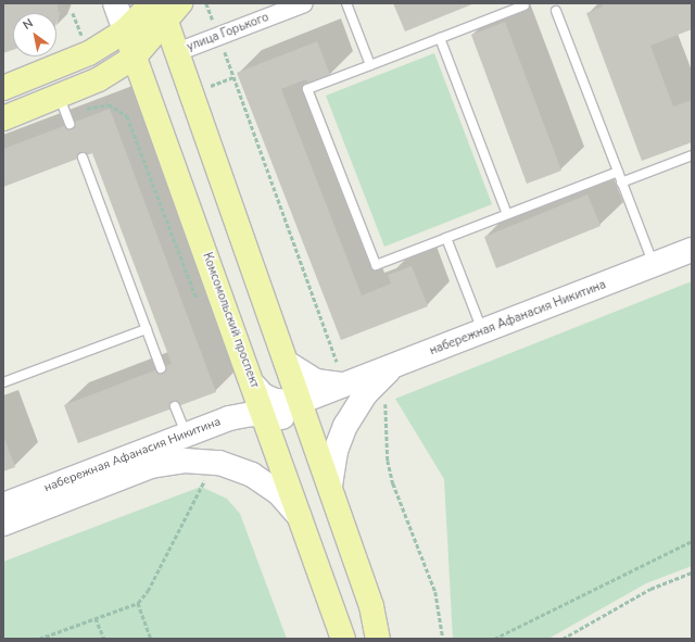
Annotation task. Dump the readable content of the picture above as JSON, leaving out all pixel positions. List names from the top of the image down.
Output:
{
  "streets": {
    "main road": ["Комсомольский проспект"],
    "street": ["улица Горького", "набережная Афанасия Никитина"]
  },
  "crossings": [
    ["набережная Афанасия Никитина", "Комсомольский проспект"]
  ],
  "north": "top left"
}
